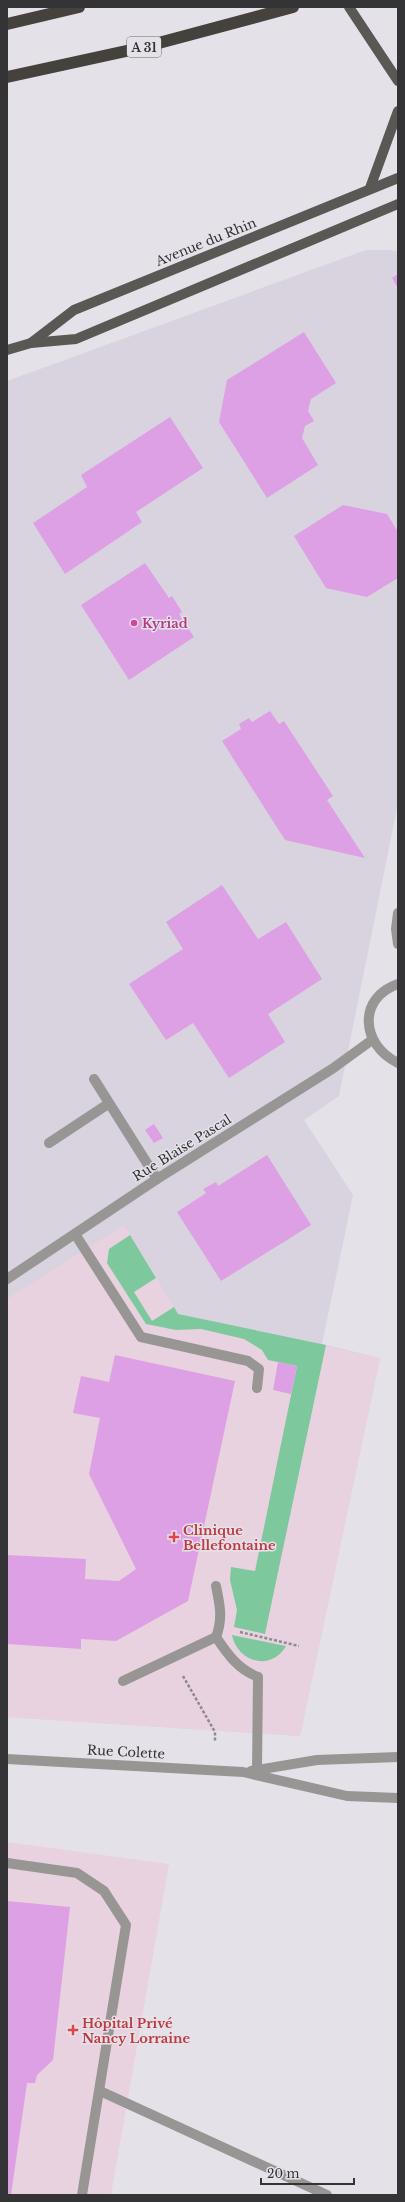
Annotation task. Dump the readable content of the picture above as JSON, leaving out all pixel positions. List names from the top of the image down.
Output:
{
  "streets": {
    "highway": ["A 31"],
    "main road": ["Avenue du Rhin"],
    "street": ["Rue Blaise Pascal", "Rue Colette"]
  },
  "places": {
    "other": ["Kyriad"],
    "health": ["Clinique Bellefontaine", "Hôpital Privé Nancy Lorraine"]
  },
  "scale_bar": "20 m"
}
